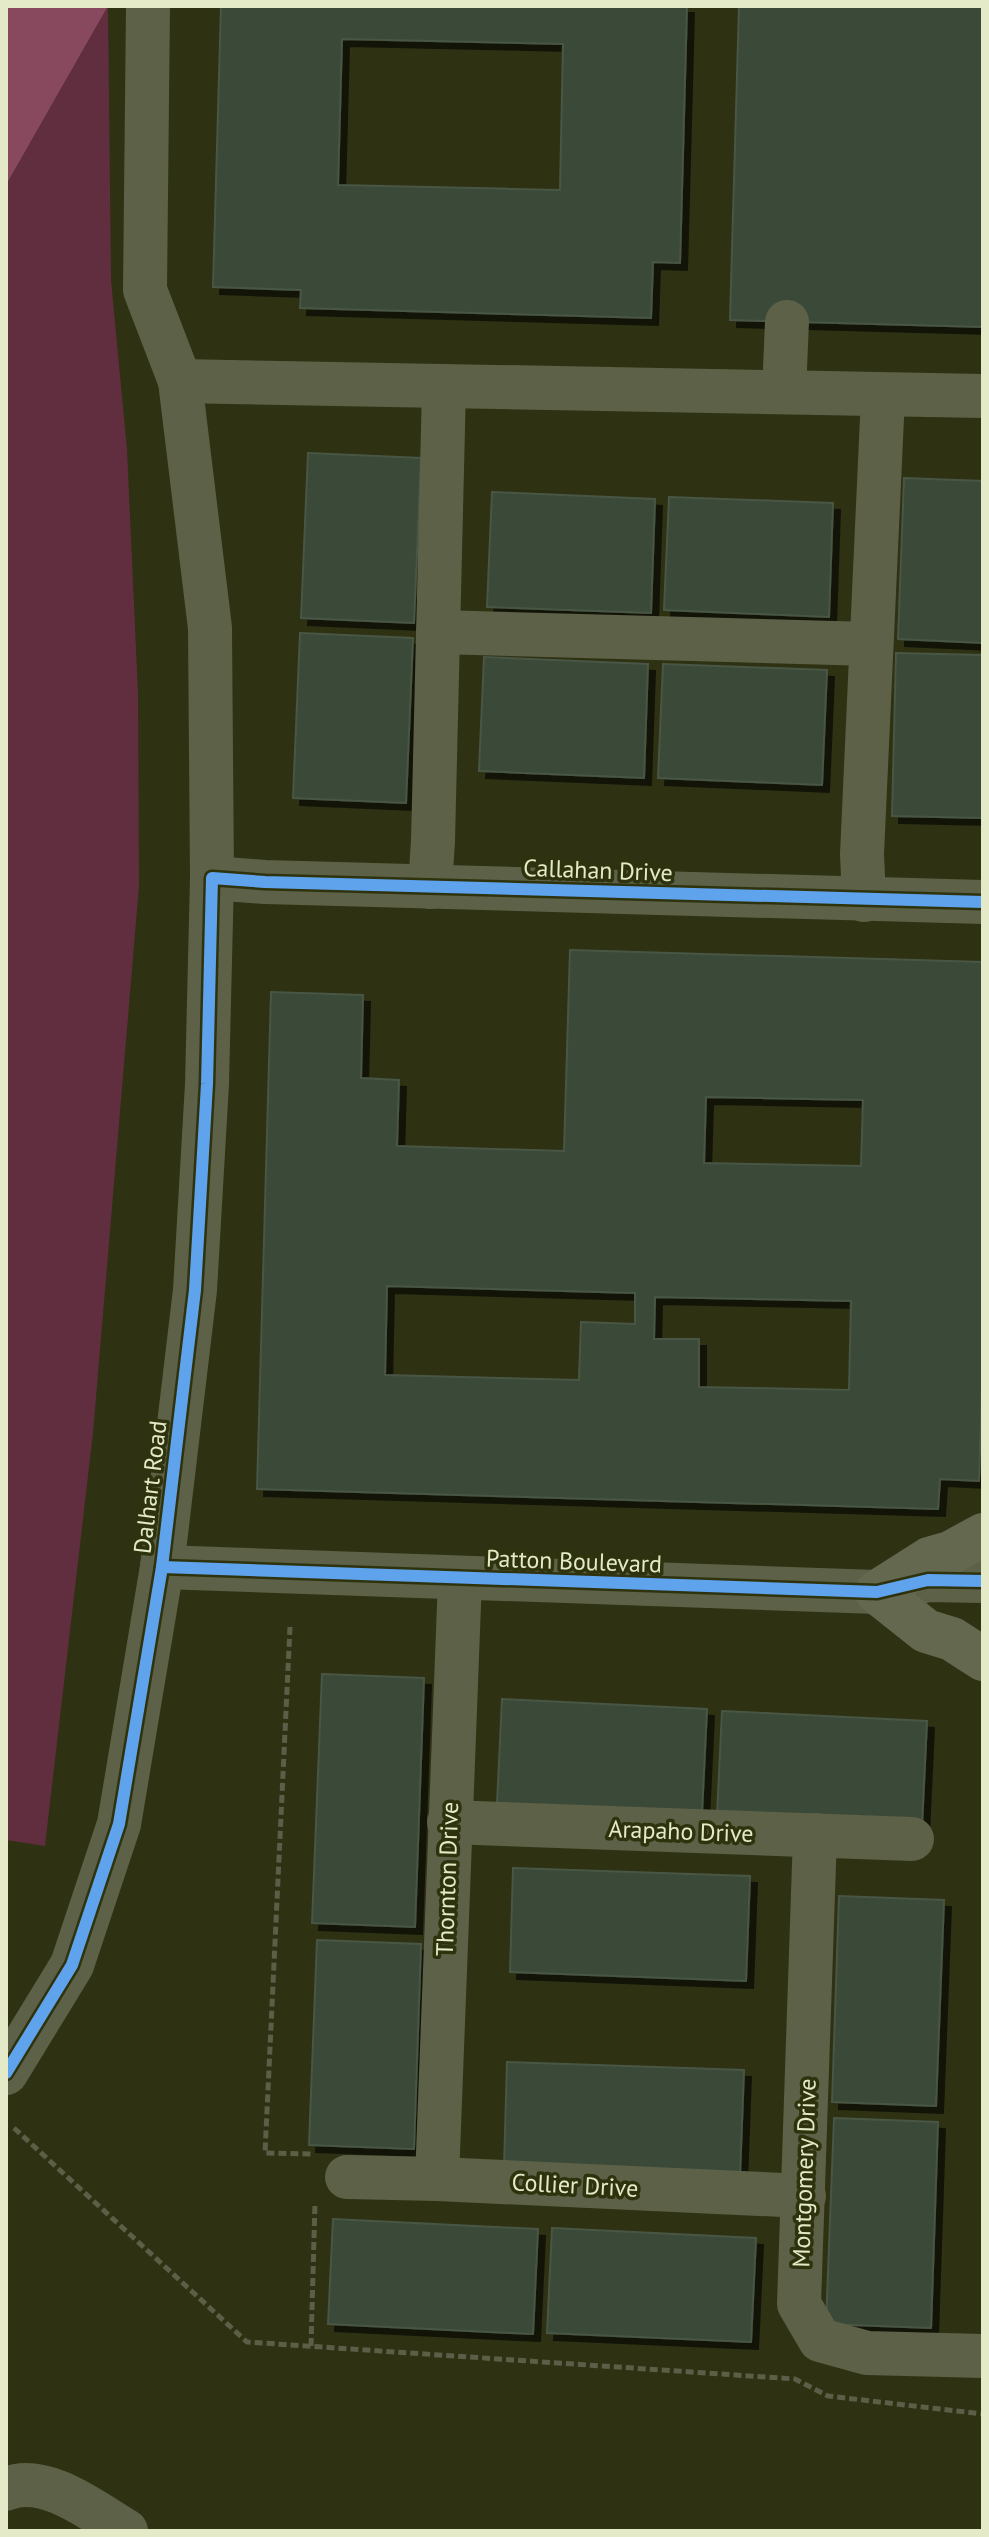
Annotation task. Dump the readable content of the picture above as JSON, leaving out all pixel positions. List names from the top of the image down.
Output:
{
  "streets": {
    "street": [
      "Callahan Drive",
      "Dalhart Road",
      "Patton Boulevard",
      "Arapaho Drive",
      "Thornton Drive",
      "Montgomery Drive",
      "Collier Drive"
    ]
  },
  "crossings": [
    ["Callahan Drive", "Dalhart Road"],
    ["Dalhart Road", "Patton Boulevard"],
    ["Patton Boulevard", "Thornton Drive"],
    ["Arapaho Drive", "Thornton Drive"],
    ["Arapaho Drive", "Montgomery Drive"],
    ["Thornton Drive", "Collier Drive"],
    ["Montgomery Drive", "Collier Drive"]
  ]
}
